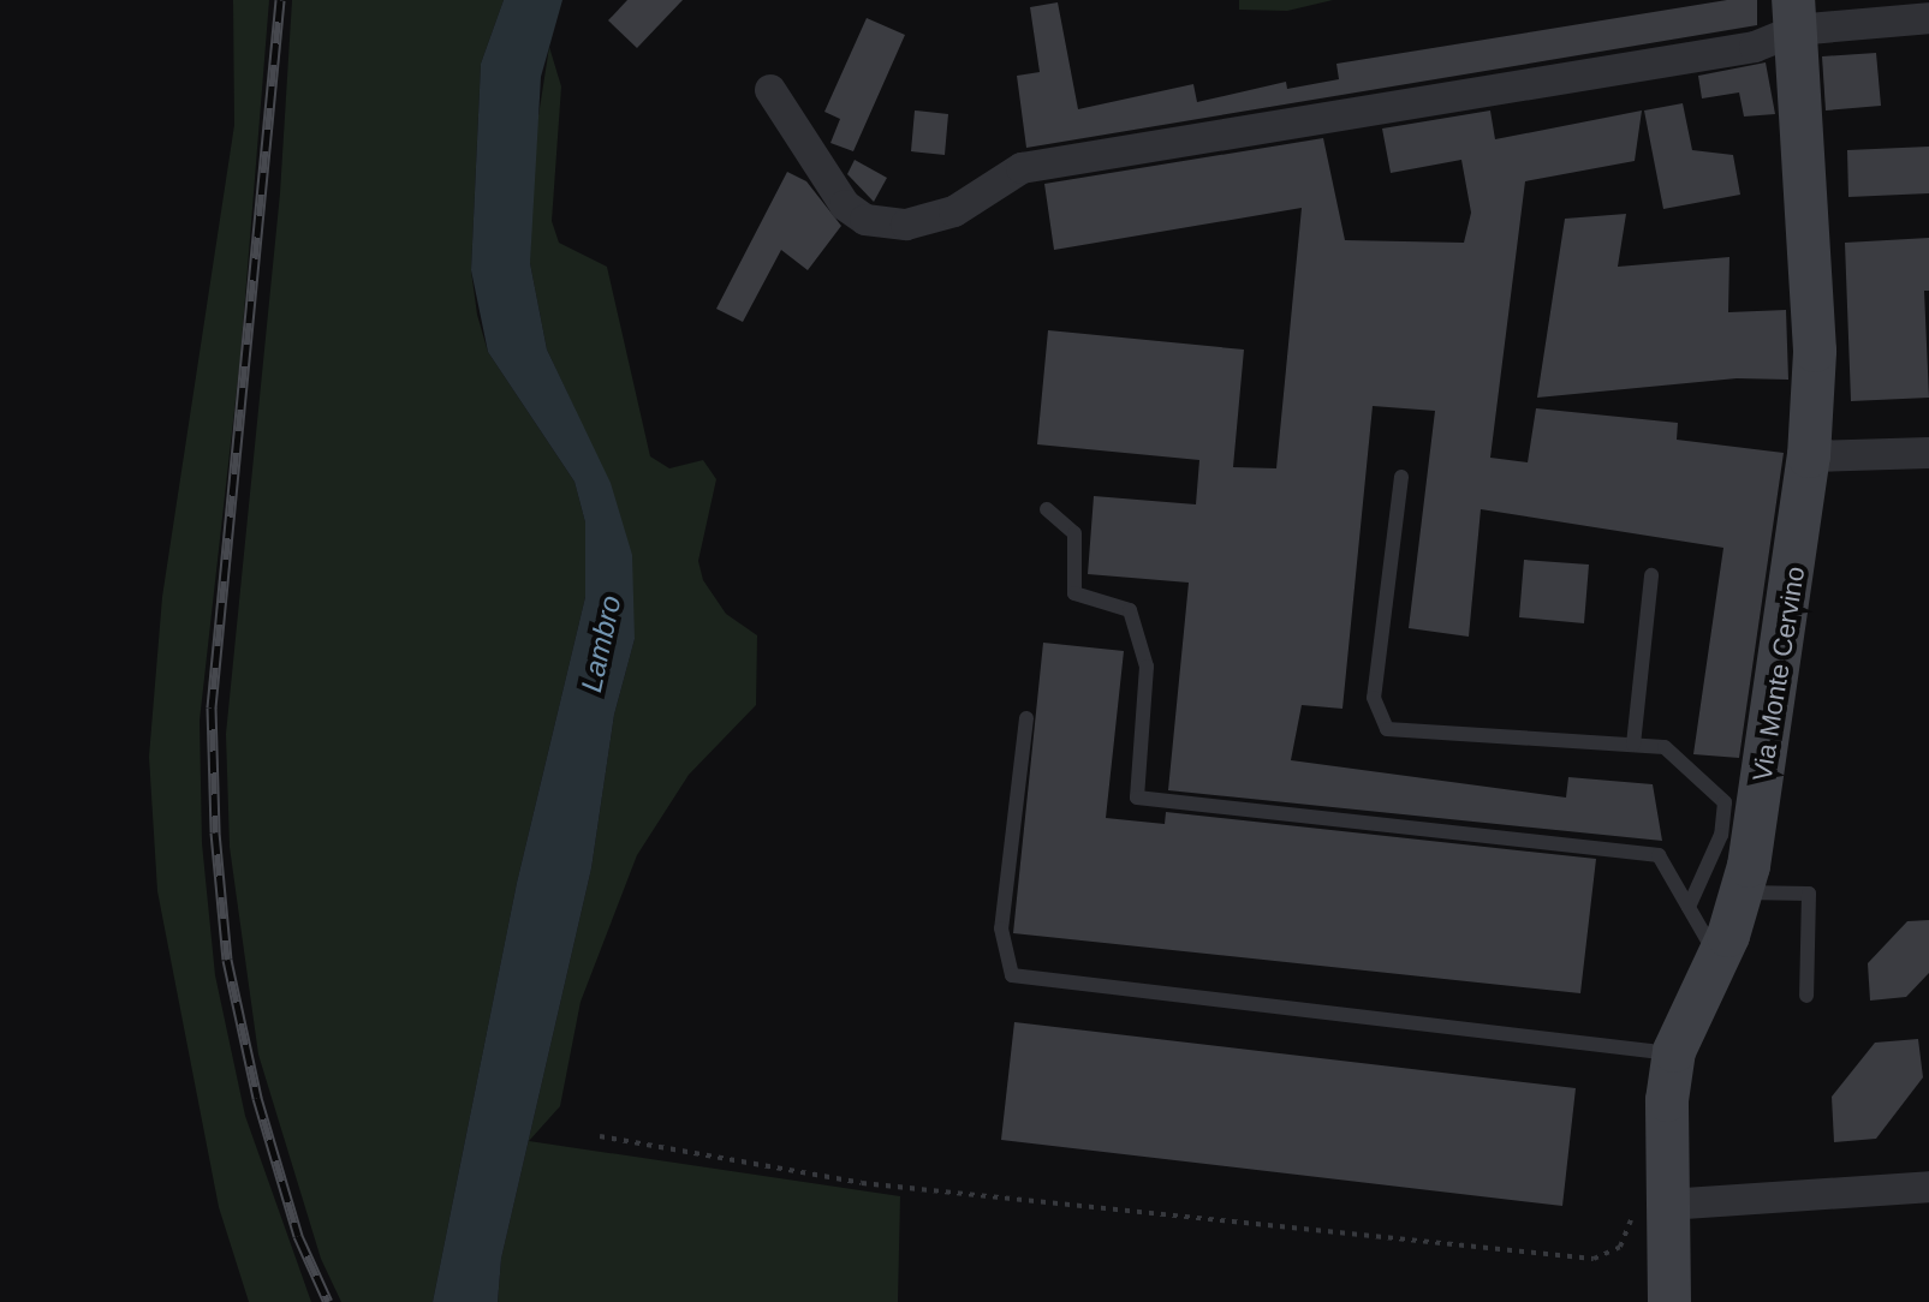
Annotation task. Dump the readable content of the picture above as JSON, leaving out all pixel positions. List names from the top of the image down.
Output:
{
  "streets": {
    "street": ["Via Monte Cervino"]
  },
  "water": ["Lambro"]
}
